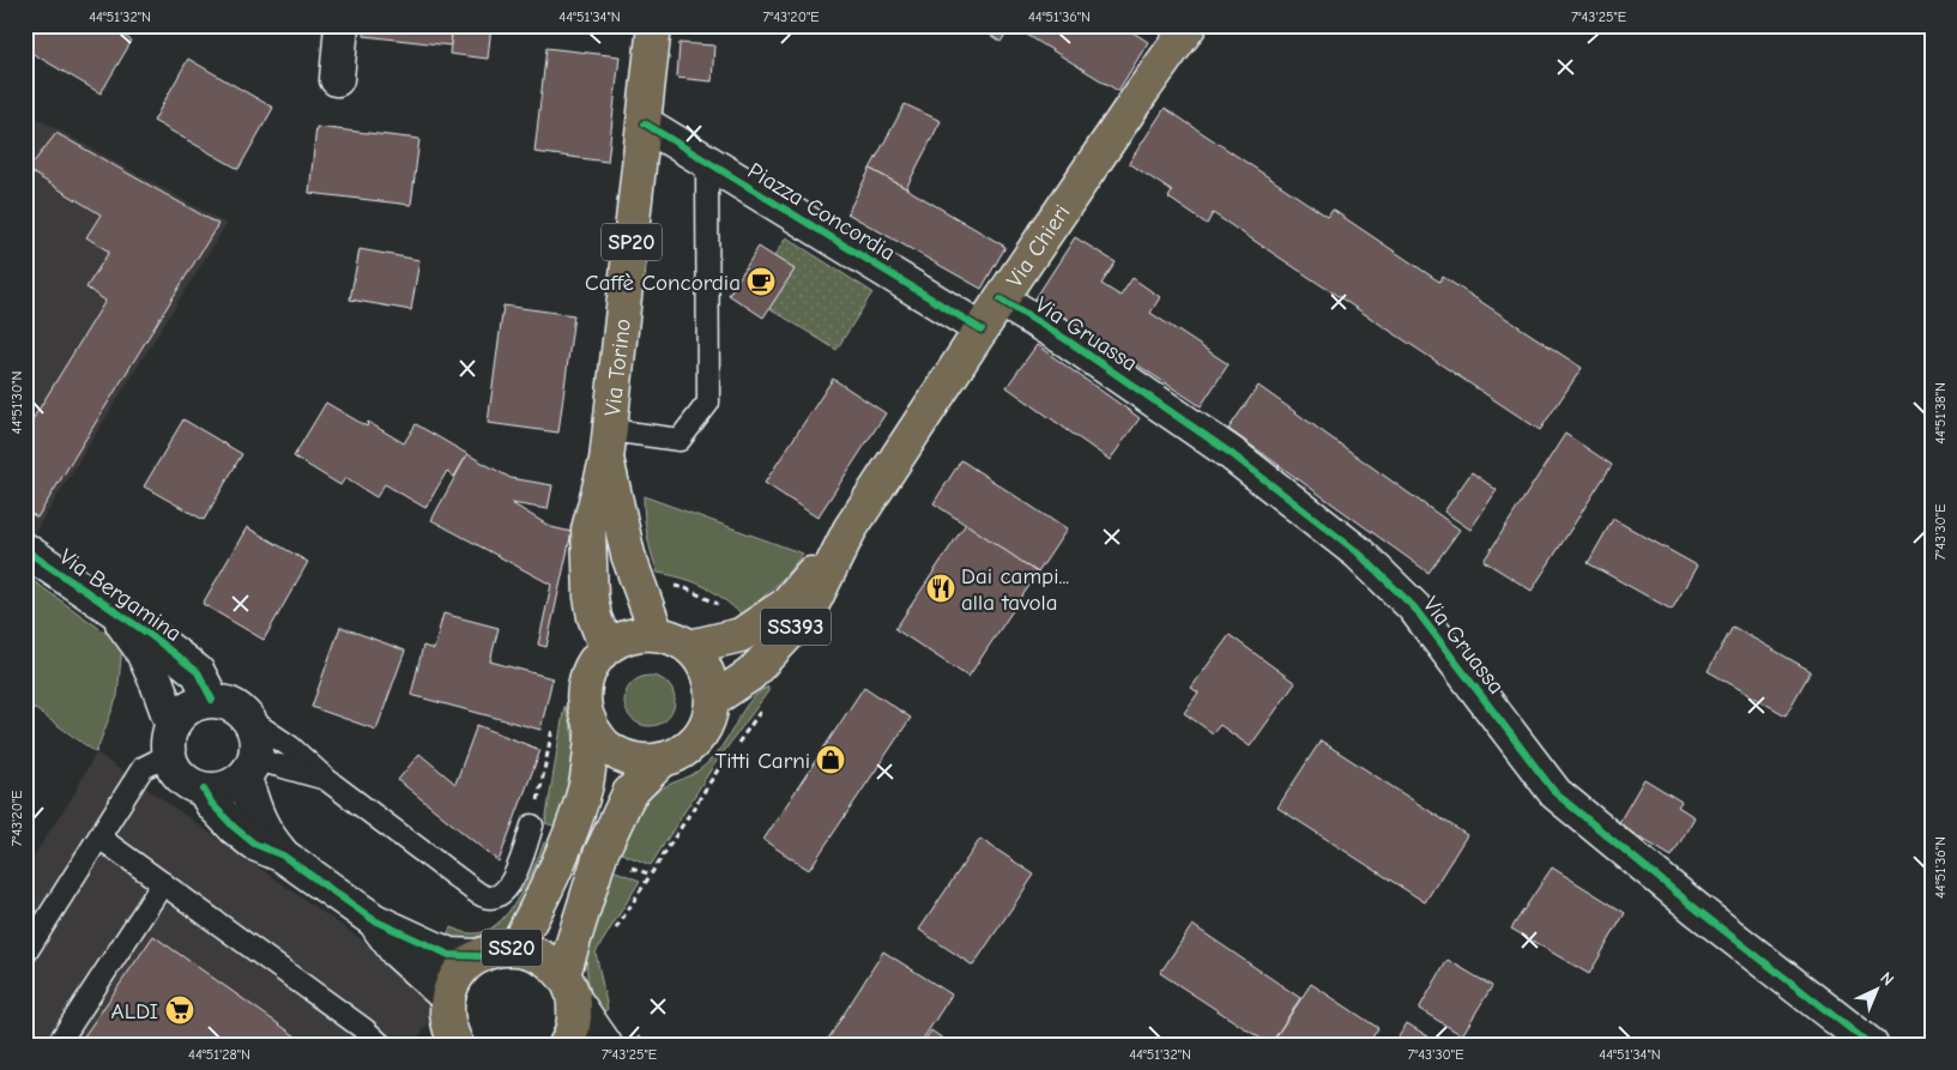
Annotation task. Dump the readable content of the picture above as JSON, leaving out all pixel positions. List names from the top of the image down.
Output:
{
  "streets": {
    "main road": [
      "SP20",
      "Via Chieri",
      "Via Torino",
      "SS393",
      "SS20"
    ],
    "street": ["Piazza Concordia", "Via Gruassa", "Via Bergamina"]
  },
  "crossings": [
    ["Piazza Concordia", "Via Chieri"],
    ["Piazza Concordia", "Via Torino"],
    ["SP20", "Via Chieri"],
    ["SP20", "Via Torino"],
    ["SP20", "SS20"],
    ["Via Chieri", "Via Gruassa"],
    ["Via Chieri", "SS20"]
  ],
  "places": {
    "cafe": ["Caffè Concordia"],
    "restaurant": ["Dai campi... alla tavola"],
    "shop": ["Titti Carni"],
    "supermarket": ["ALDI"]
  },
  "north": "top right",
  "coordinates": [
    "44°51'32\"N",
    "44°51'34\"N",
    "7°43'20\"E",
    "44°51'36\"N",
    "7°43'25\"E",
    "44°51'30\"N",
    "44°51'38\"N",
    "7°43'30\"E",
    "44°51'28\"N"
  ]
}
